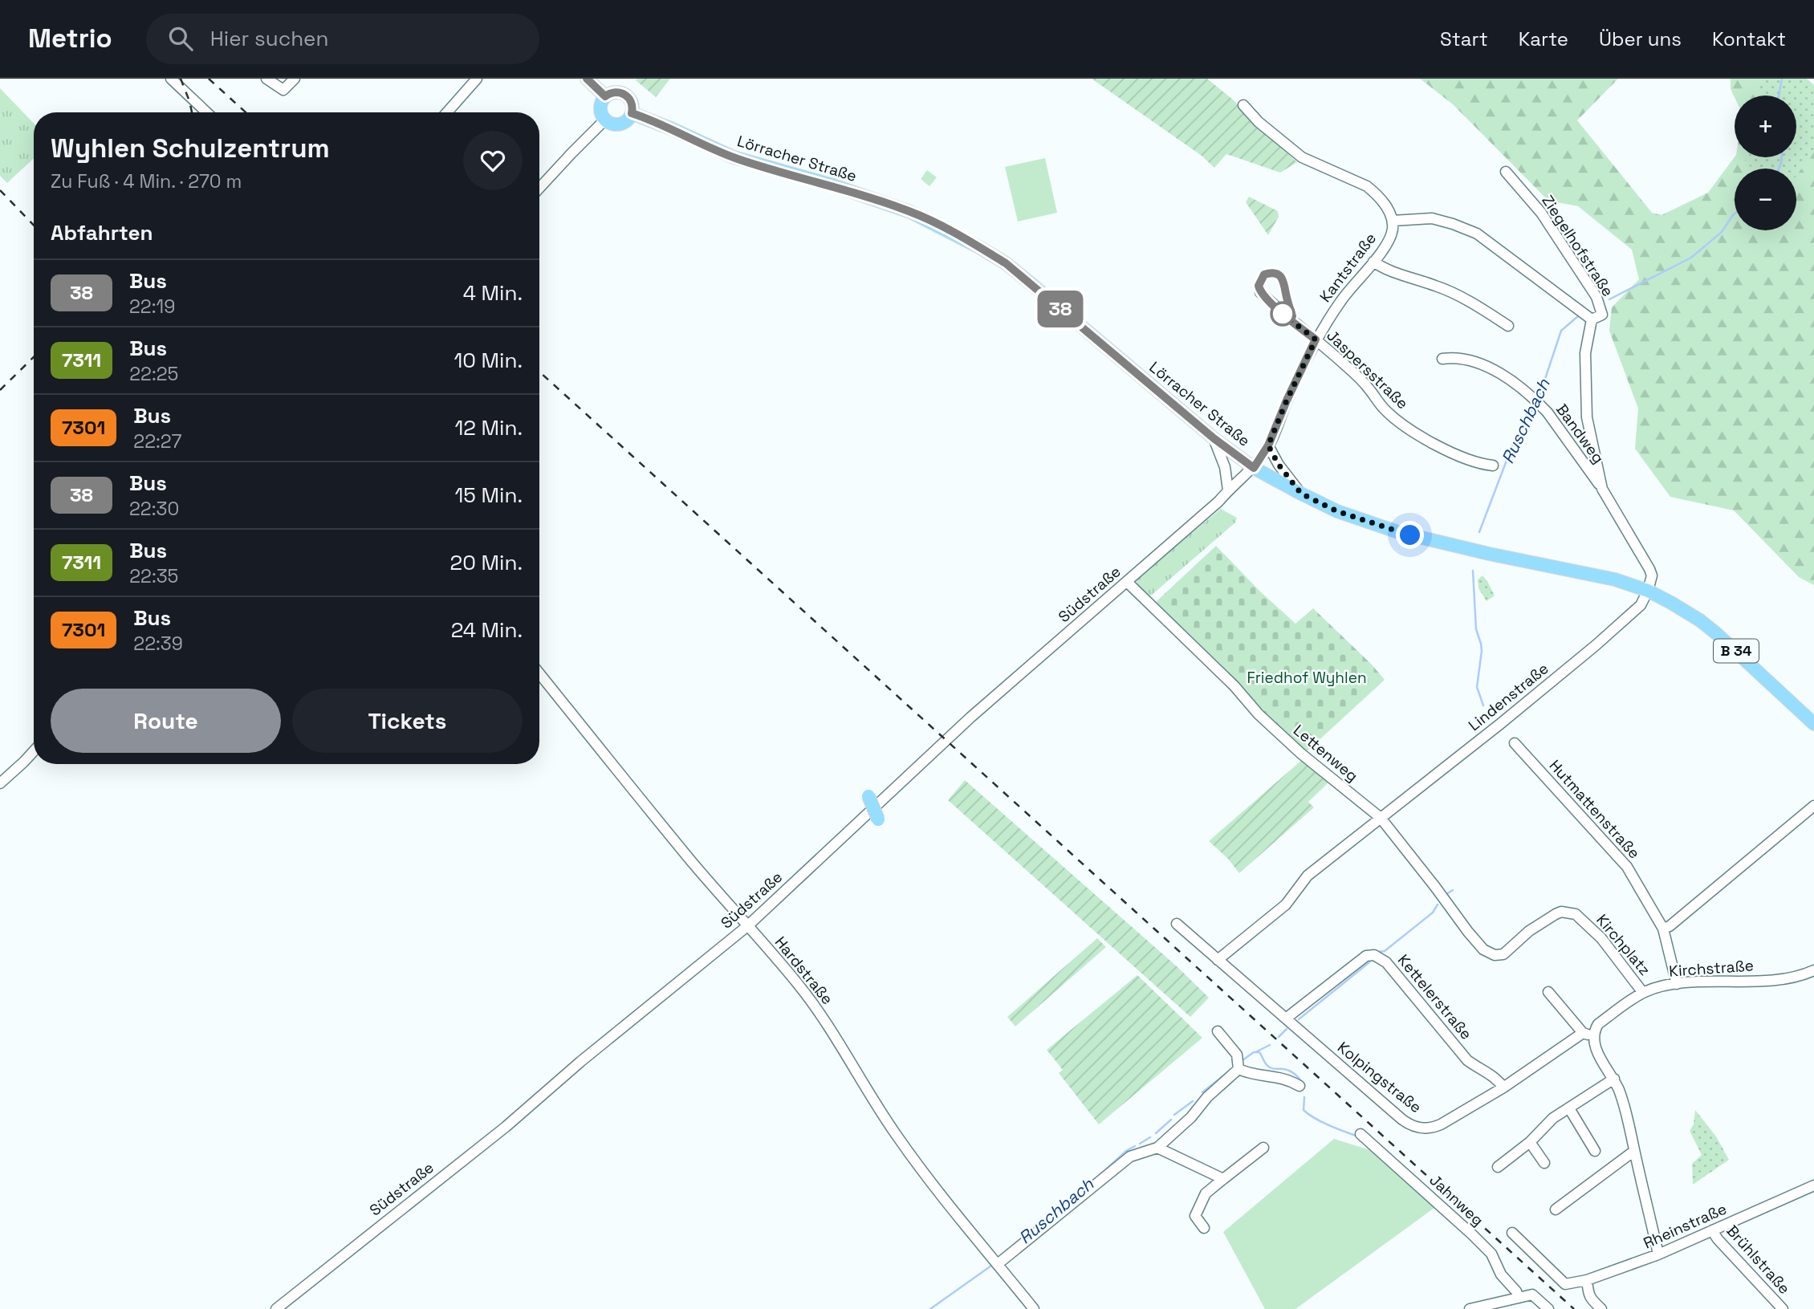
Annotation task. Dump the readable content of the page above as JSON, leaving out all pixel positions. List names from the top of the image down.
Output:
{
  "streets": {
    "main road": ["Lörracher Straße", "B 34"],
    "street": [
      "Ziegelhofstraße",
      "Kantstraße",
      "Jaspersstraße",
      "Bandweg",
      "Südstraße",
      "Lindenstraße",
      "Lettenweg",
      "Hutmattenstraße",
      "Kirchplatz",
      "Kirchstraße",
      "Hardstraße",
      "Kettelerstraße",
      "Kolpingstraße",
      "Jahnweg",
      "Rheinstraße",
      "Brühlstraße"
    ]
  },
  "crossings": [
    ["Lörracher Straße", "Ziegelhofstraße"],
    ["Lörracher Straße", "Kantstraße"],
    ["Lörracher Straße", "Südstraße"],
    ["Lörracher Straße", "Lindenstraße"],
    ["Ziegelhofstraße", "Bandweg"],
    ["Ziegelhofstraße", "Lindenstraße"],
    ["Kantstraße", "Jaspersstraße"],
    ["Kantstraße", "Südstraße"],
    ["Südstraße", "Lettenweg"],
    ["Südstraße", "Hardstraße"],
    ["Lindenstraße", "Lettenweg"],
    ["Lindenstraße", "Kolpingstraße"],
    ["Lettenweg", "Kirchplatz"],
    ["Hutmattenstraße", "Kirchstraße"],
    ["Kirchplatz", "Kirchstraße"],
    ["Kettelerstraße", "Kolpingstraße"],
    ["Rheinstraße", "Brühlstraße"]
  ],
  "water": ["Ruschbach"],
  "parks": ["Friedhof Wyhlen"],
  "lines": ["bus line 38"],
  "page": {
    "header": "Metrio",
    "search": "Hier suchen",
    "nav": [
      "Start",
      "Karte",
      "Über uns",
      "Kontakt"
    ],
    "on_map": "38",
    "map_buttons": ["+", "−"],
    "heading": [
      ["Wyhlen Schulzentrum", "Zu Fuß · 4 Min. · 270 m"],
      "Abfahrten"
    ],
    "list": [
      {
        "mark": "38",
        "name": "Bus",
        "note": "22:19",
        "value": "4 Min."
      },
      {
        "mark": "7311",
        "name": "Bus",
        "note": "22:25",
        "value": "10 Min."
      },
      {
        "mark": "7301",
        "name": "Bus",
        "note": "22:27",
        "value": "12 Min."
      },
      {
        "mark": "38",
        "name": "Bus",
        "note": "22:30",
        "value": "15 Min."
      },
      {
        "mark": "7311",
        "name": "Bus",
        "note": "22:35",
        "value": "20 Min."
      },
      {
        "mark": "7301",
        "name": "Bus",
        "note": "22:39",
        "value": "24 Min."
      }
    ],
    "buttons": ["Route", "Tickets"]
  }
}
